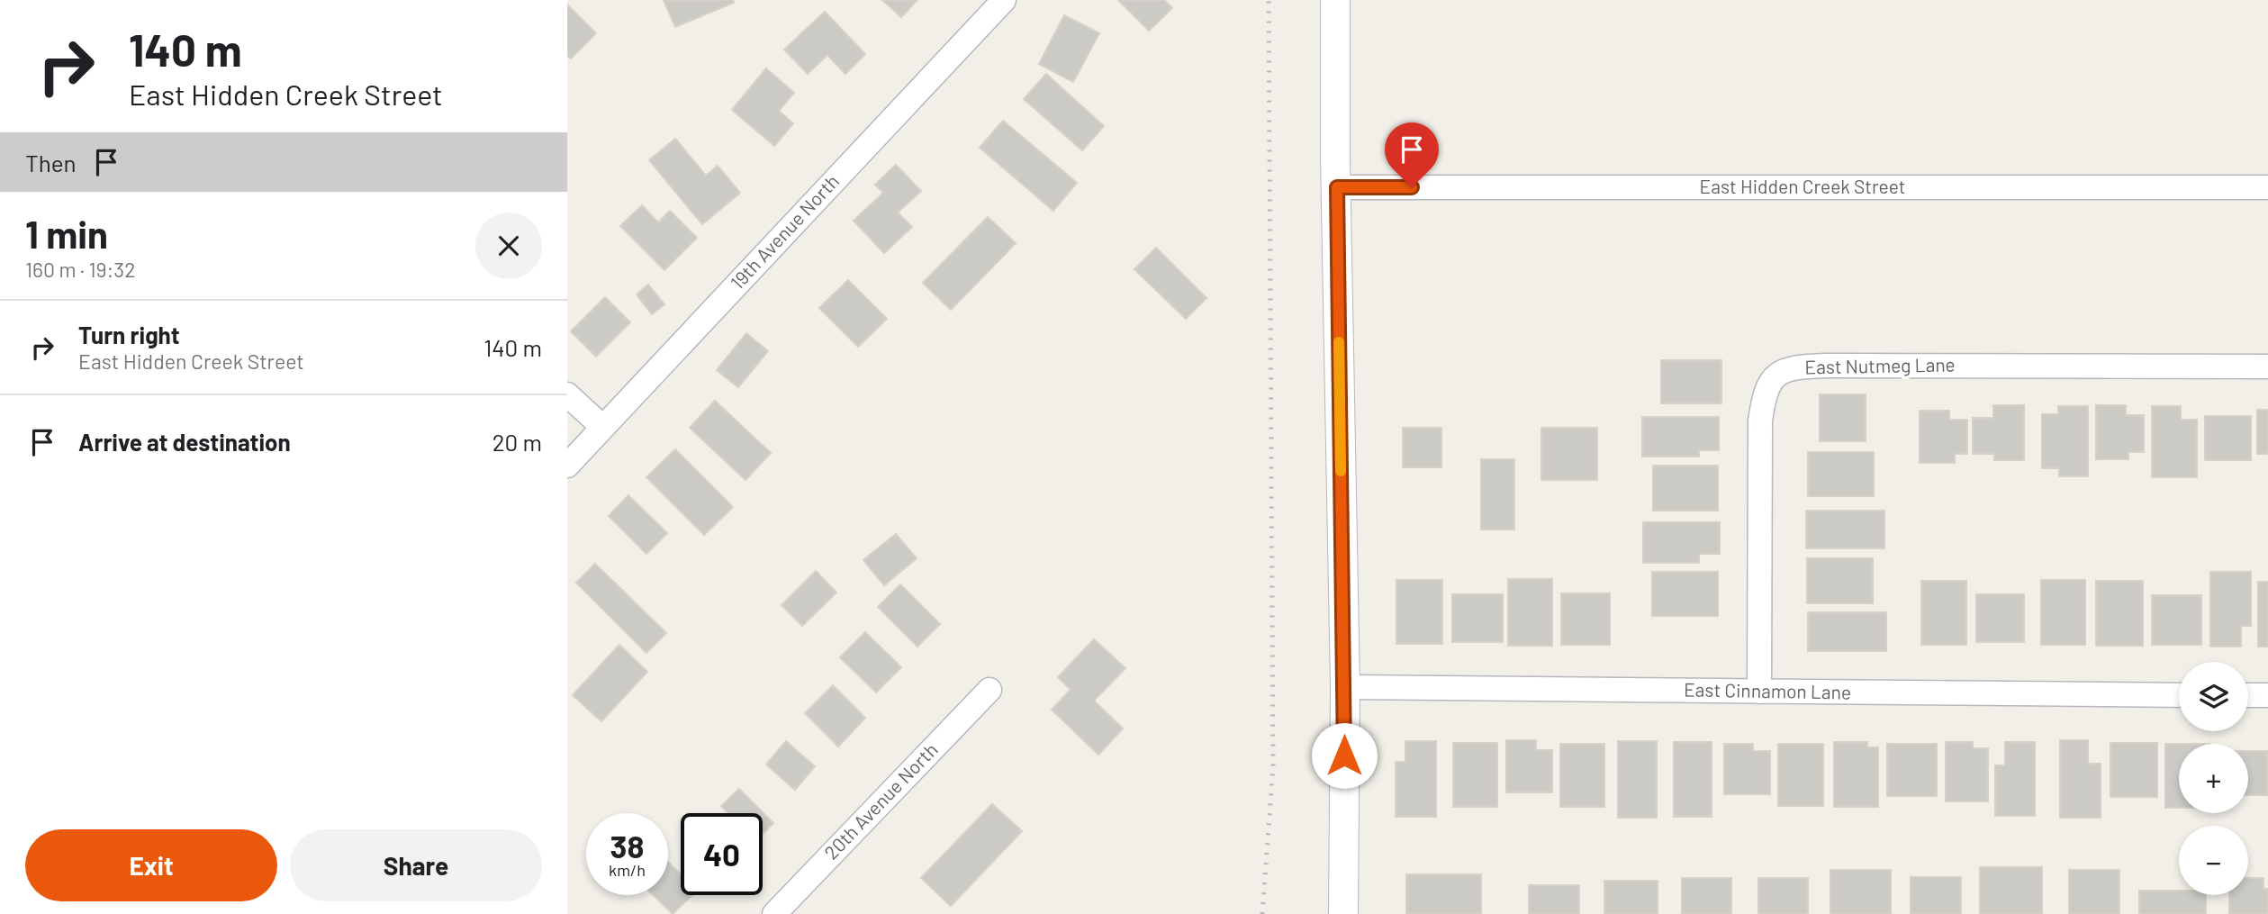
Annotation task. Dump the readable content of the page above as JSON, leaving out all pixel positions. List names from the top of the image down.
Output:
{
  "streets": {
    "street": [
      "East Hidden Creek Street",
      "19th Avenue North",
      "East Nutmeg Lane",
      "East Cinnamon Lane",
      "20th Avenue North"
    ]
  },
  "crossings": [
    ["East Nutmeg Lane", "East Cinnamon Lane"]
  ],
  "page": {
    "turn": ["140 m", "East Hidden Creek Street"],
    "then": "Then",
    "heading": ["1 min", "160 m · 19:32"],
    "list": [
      {
        "name": "Turn right",
        "note": "East Hidden Creek Street",
        "value": "140 m"
      },
      {
        "name": "Arrive at destination",
        "value": "20 m"
      }
    ],
    "map_buttons": ["+", "−"],
    "speed": "38 km/h",
    "limit": "40",
    "buttons": ["Exit", "Share"]
  }
}
